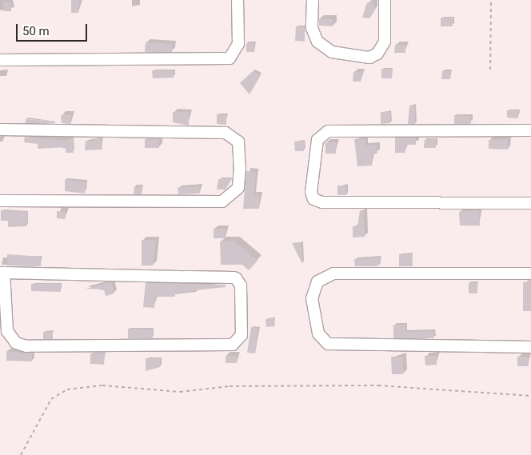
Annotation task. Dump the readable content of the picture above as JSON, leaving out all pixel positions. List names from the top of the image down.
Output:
{
  "scale_bar": "50 m"
}
